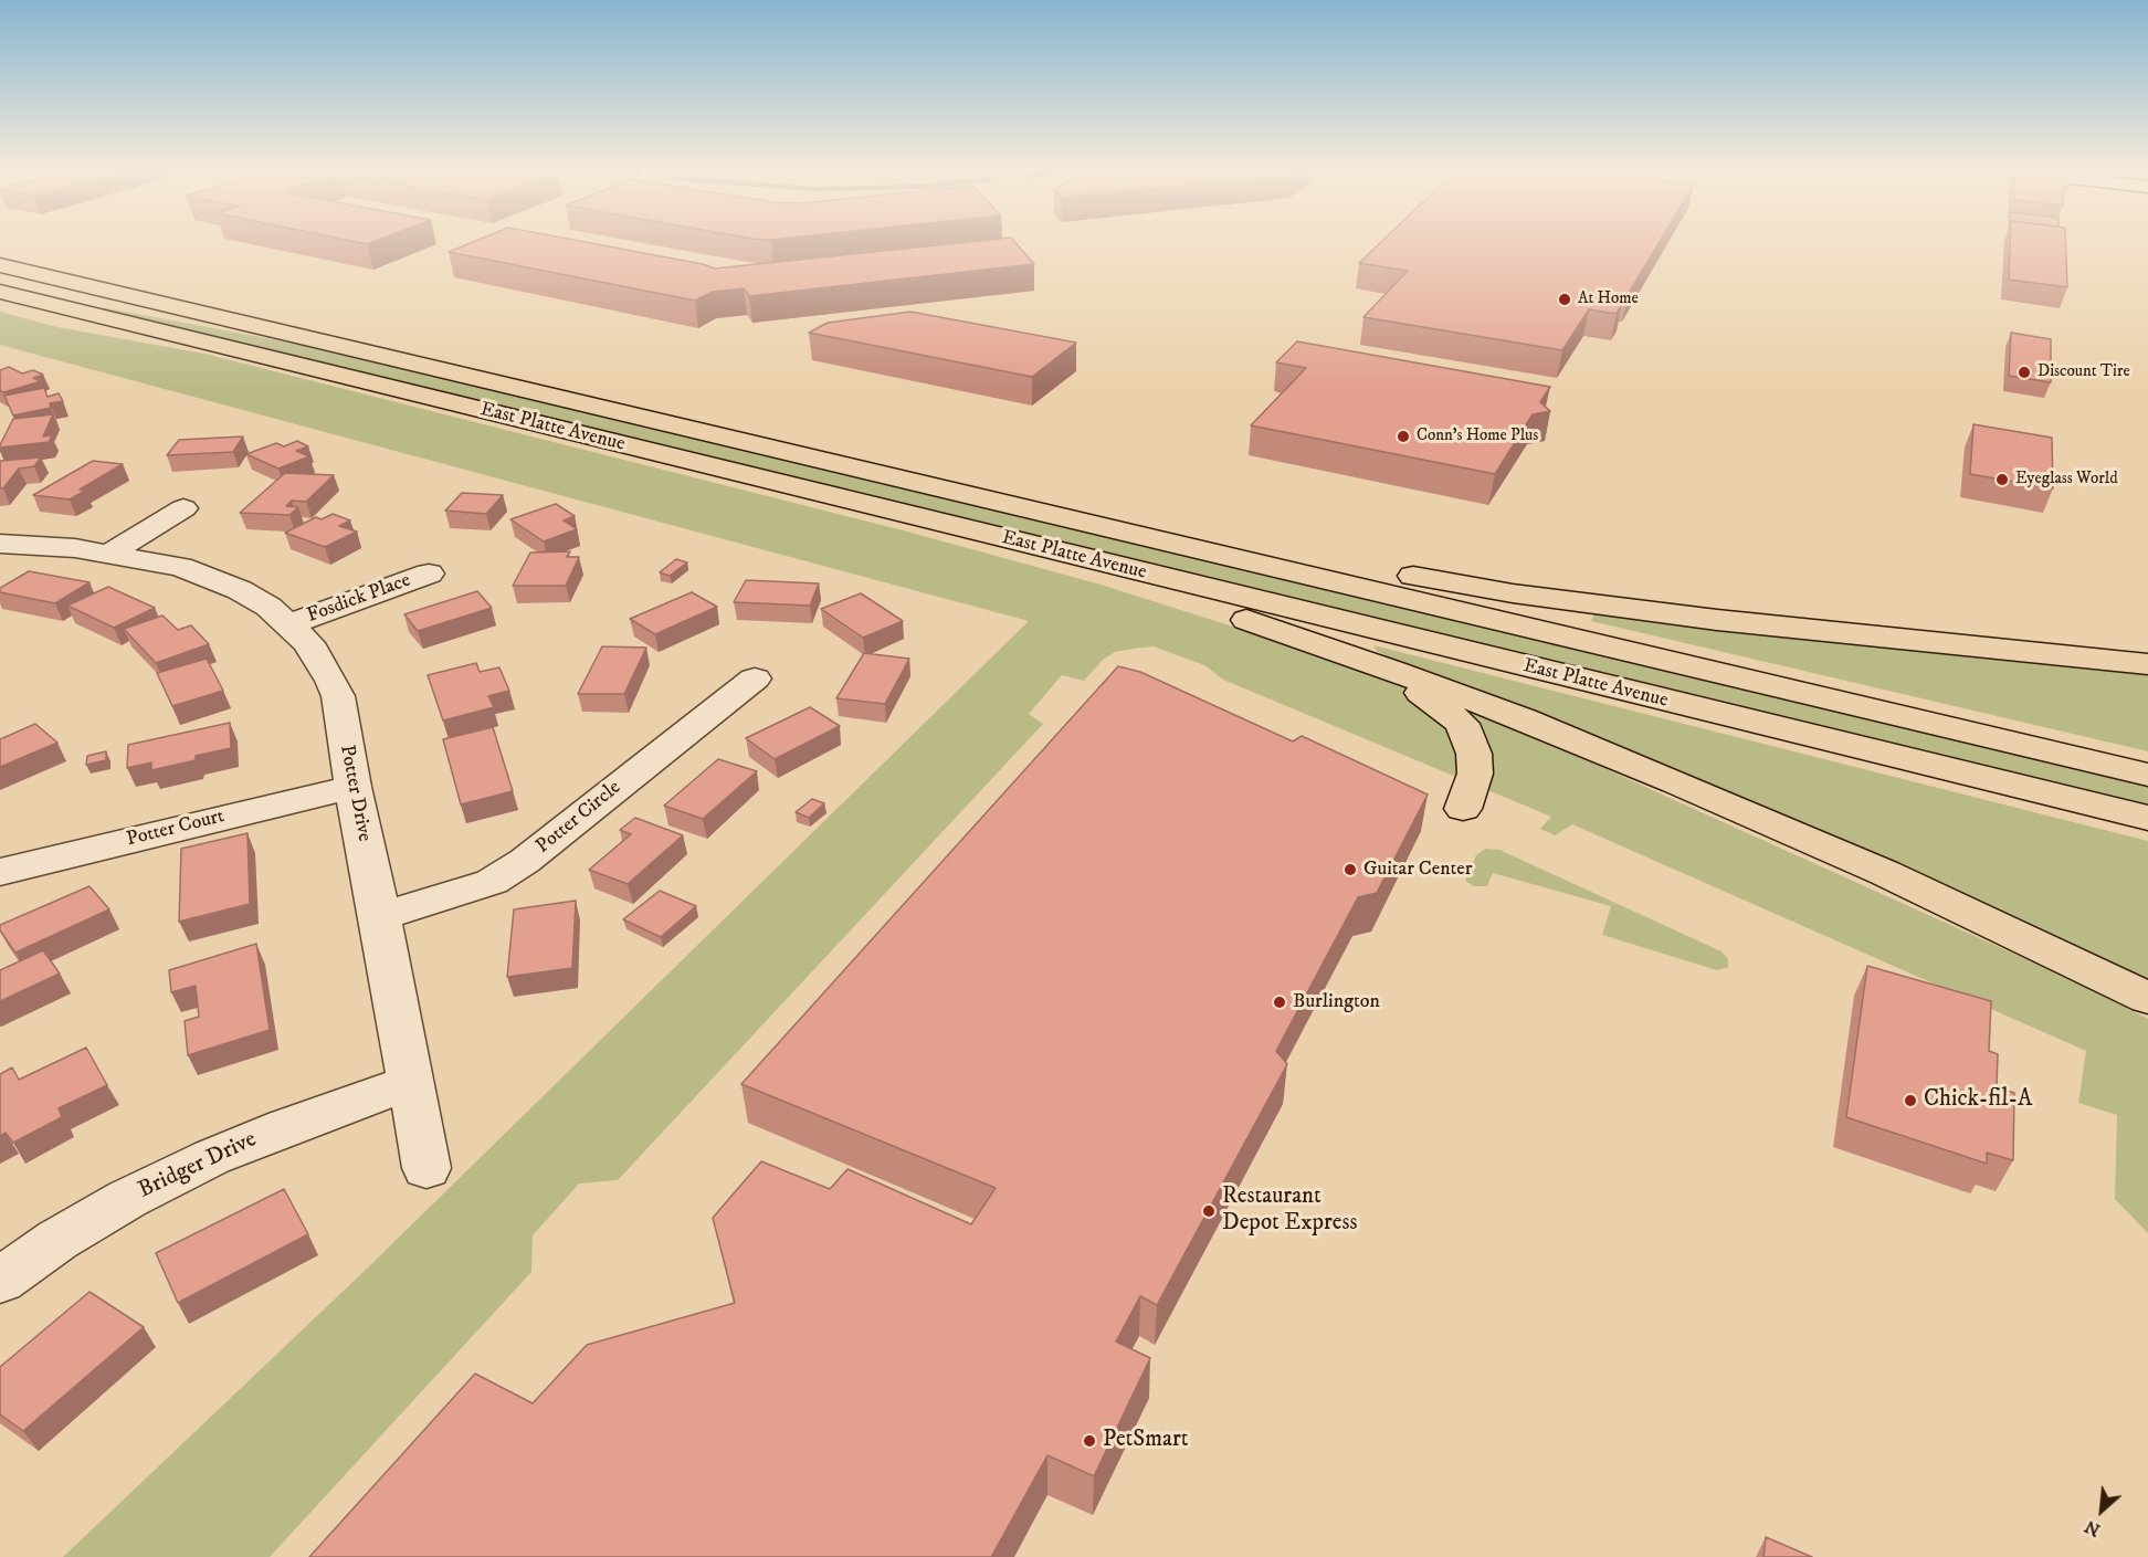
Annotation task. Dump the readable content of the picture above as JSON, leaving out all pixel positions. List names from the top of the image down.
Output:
{
  "streets": {
    "highway": ["East Platte Avenue"],
    "street": [
      "Fosdick Place",
      "Potter Drive",
      "Potter Circle",
      "Potter Court",
      "Bridger Drive"
    ]
  },
  "crossings": [
    ["Fosdick Place", "Potter Drive"],
    ["Potter Drive", "Potter Circle"],
    ["Potter Drive", "Potter Court"],
    ["Potter Drive", "Bridger Drive"]
  ],
  "places": [
    "At Home",
    "Discount Tire",
    "Conn's Home Plus",
    "Eyeglass World",
    "Guitar Center",
    "Burlington",
    "Chick-fil-A",
    "Restaurant Depot Express",
    "PetSmart"
  ],
  "north": "bottom left"
}
